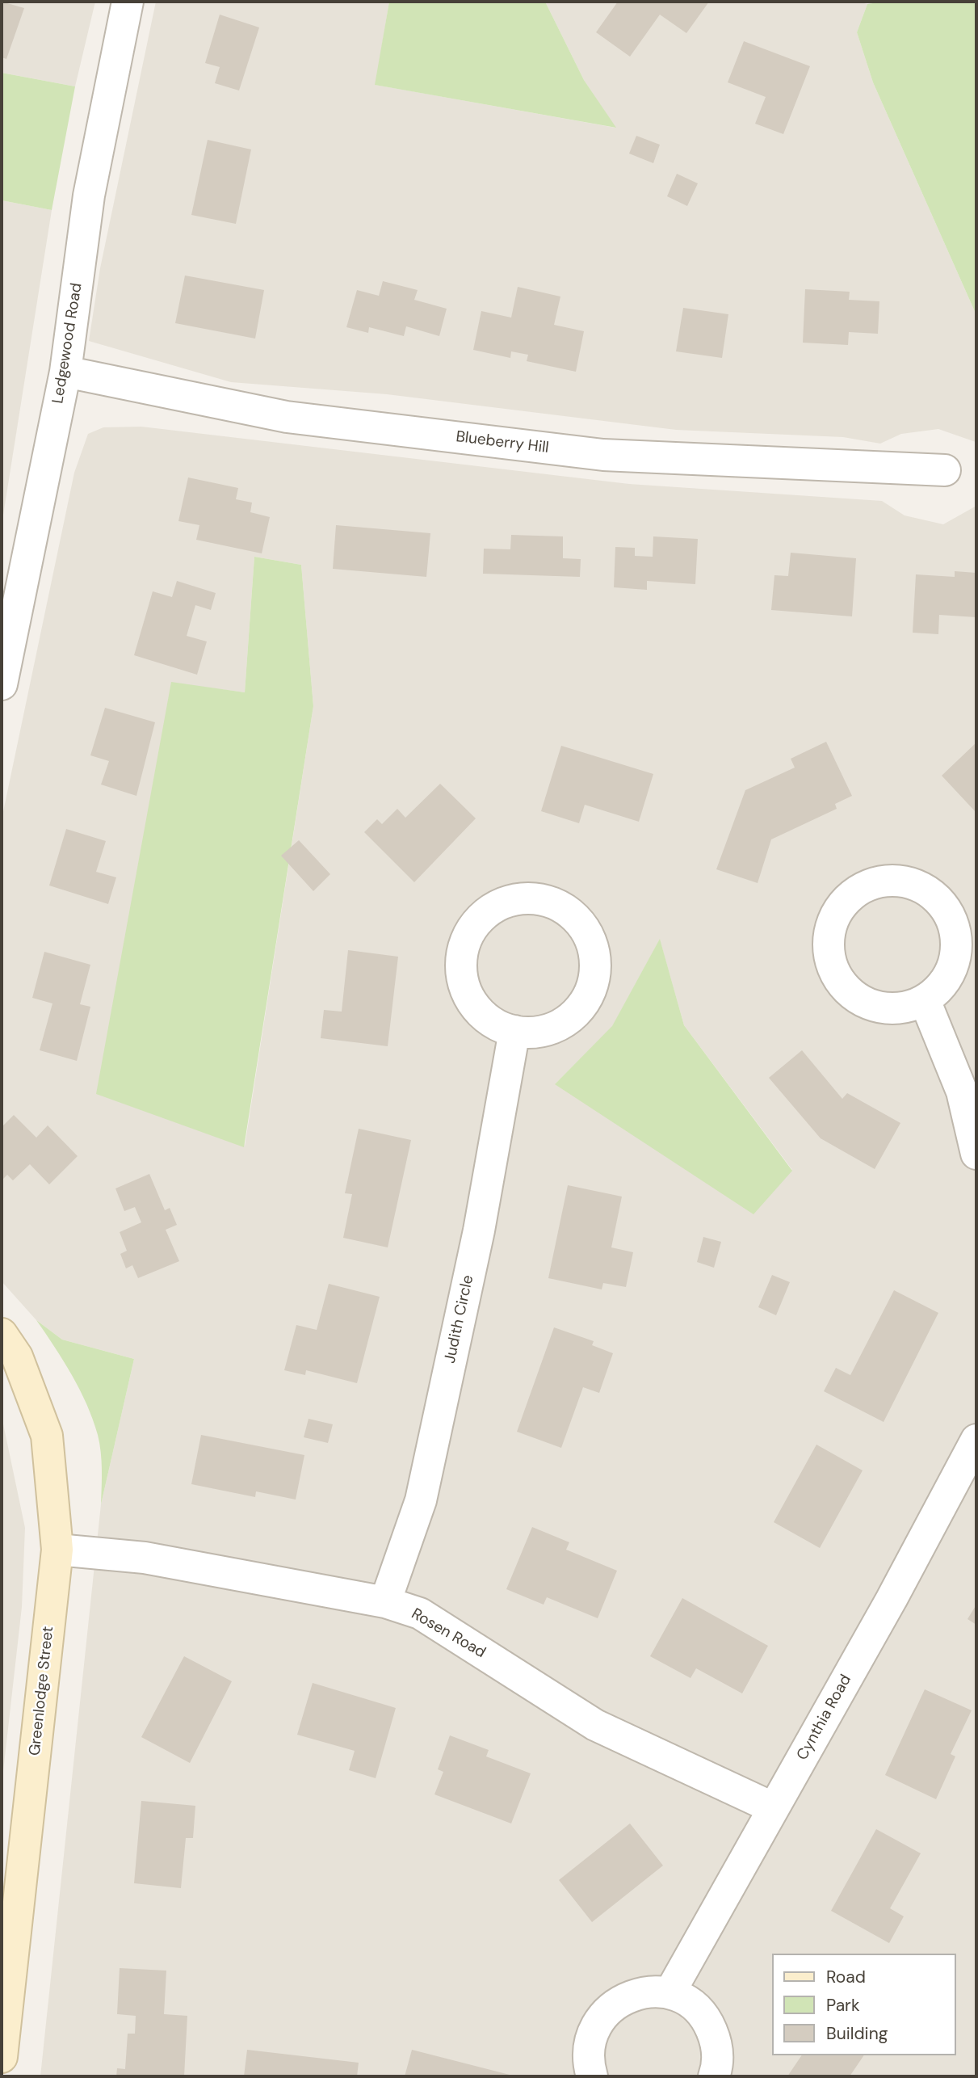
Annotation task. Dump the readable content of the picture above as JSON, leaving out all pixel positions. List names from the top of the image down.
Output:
{
  "streets": {
    "street": [
      "Ledgewood Road",
      "Blueberry Hill",
      "Judith Circle",
      "Rosen Road",
      "Greenlodge Street",
      "Cynthia Road"
    ]
  },
  "crossings": [
    ["Ledgewood Road", "Blueberry Hill"],
    ["Judith Circle", "Rosen Road"],
    ["Rosen Road", "Greenlodge Street"],
    ["Rosen Road", "Cynthia Road"]
  ],
  "legend": ["Road", "Park", "Building"]
}
